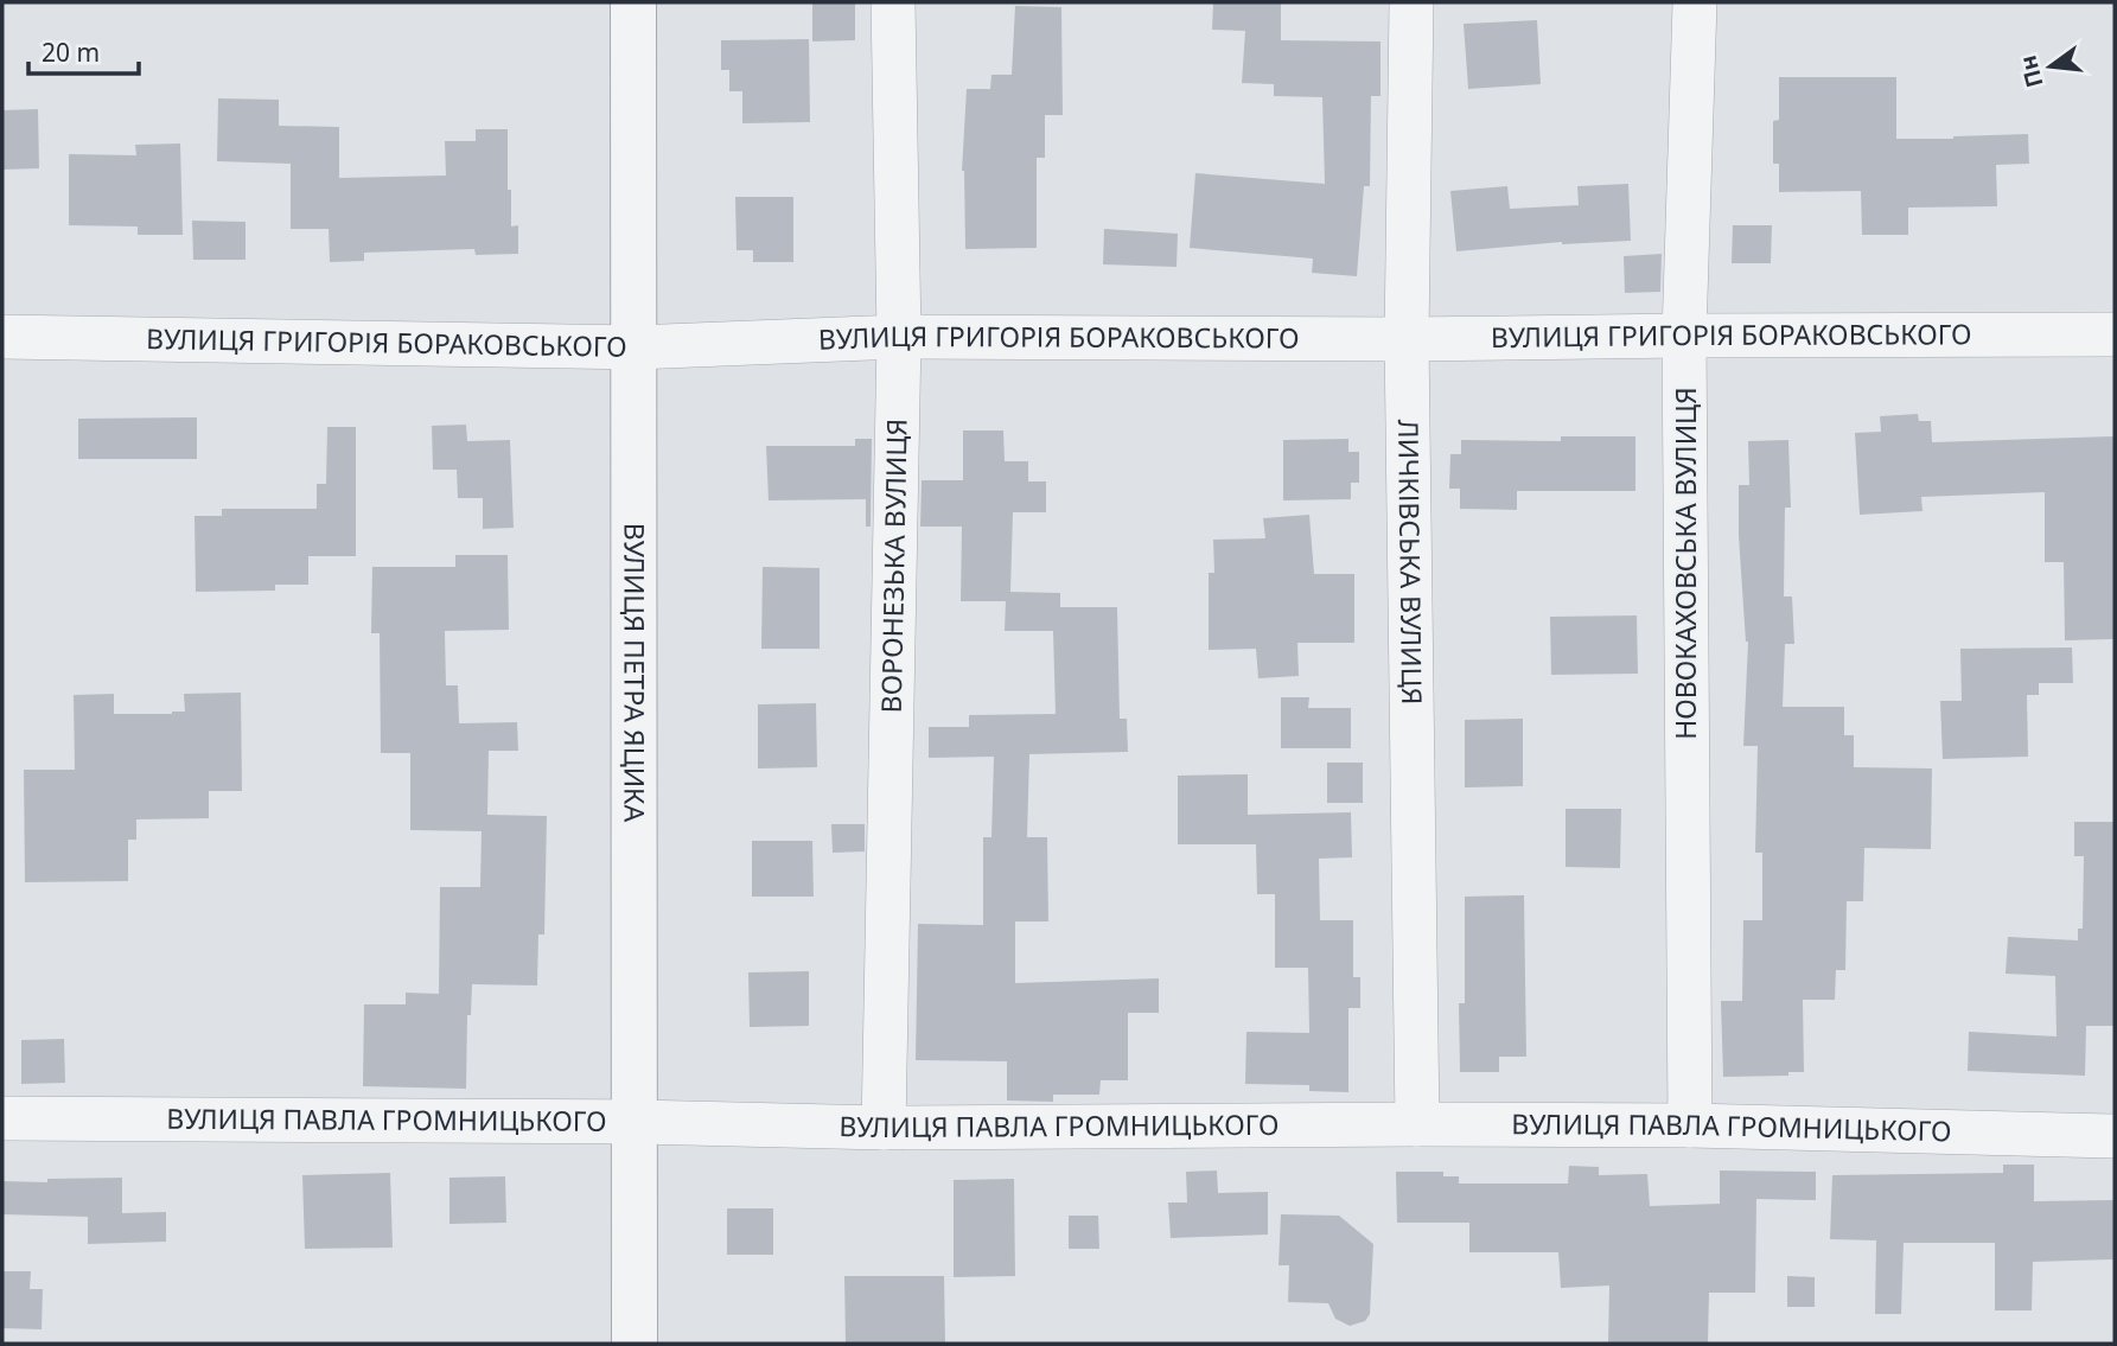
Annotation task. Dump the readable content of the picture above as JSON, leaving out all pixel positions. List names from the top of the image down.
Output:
{
  "streets": {
    "street": [
      "ВУЛИЦЯ ГРИГОРІЯ БОРАКОВСЬКОГО",
      "ЛИЧКІВСЬКА ВУЛИЦЯ",
      "НОВОКАХОВСЬКА ВУЛИЦЯ",
      "ВОРОНЕЗЬКА ВУЛИЦЯ",
      "ВУЛИЦЯ ПЕТРА ЯЦИКА",
      "ВУЛИЦЯ ПАВЛА ГРОМНИЦЬКОГО"
    ]
  },
  "crossings": [
    ["ВУЛИЦЯ ГРИГОРІЯ БОРАКОВСЬКОГО", "ЛИЧКІВСЬКА ВУЛИЦЯ"],
    ["ВУЛИЦЯ ГРИГОРІЯ БОРАКОВСЬКОГО", "НОВОКАХОВСЬКА ВУЛИЦЯ"],
    ["ВУЛИЦЯ ГРИГОРІЯ БОРАКОВСЬКОГО", "ВОРОНЕЗЬКА ВУЛИЦЯ"],
    ["ВУЛИЦЯ ГРИГОРІЯ БОРАКОВСЬКОГО", "ВУЛИЦЯ ПЕТРА ЯЦИКА"],
    ["ЛИЧКІВСЬКА ВУЛИЦЯ", "ВУЛИЦЯ ПАВЛА ГРОМНИЦЬКОГО"],
    ["НОВОКАХОВСЬКА ВУЛИЦЯ", "ВУЛИЦЯ ПАВЛА ГРОМНИЦЬКОГО"],
    ["ВОРОНЕЗЬКА ВУЛИЦЯ", "ВУЛИЦЯ ПАВЛА ГРОМНИЦЬКОГО"],
    ["ВУЛИЦЯ ПЕТРА ЯЦИКА", "ВУЛИЦЯ ПАВЛА ГРОМНИЦЬКОГО"]
  ],
  "scale_bar": "20 m",
  "north": "left"
}
